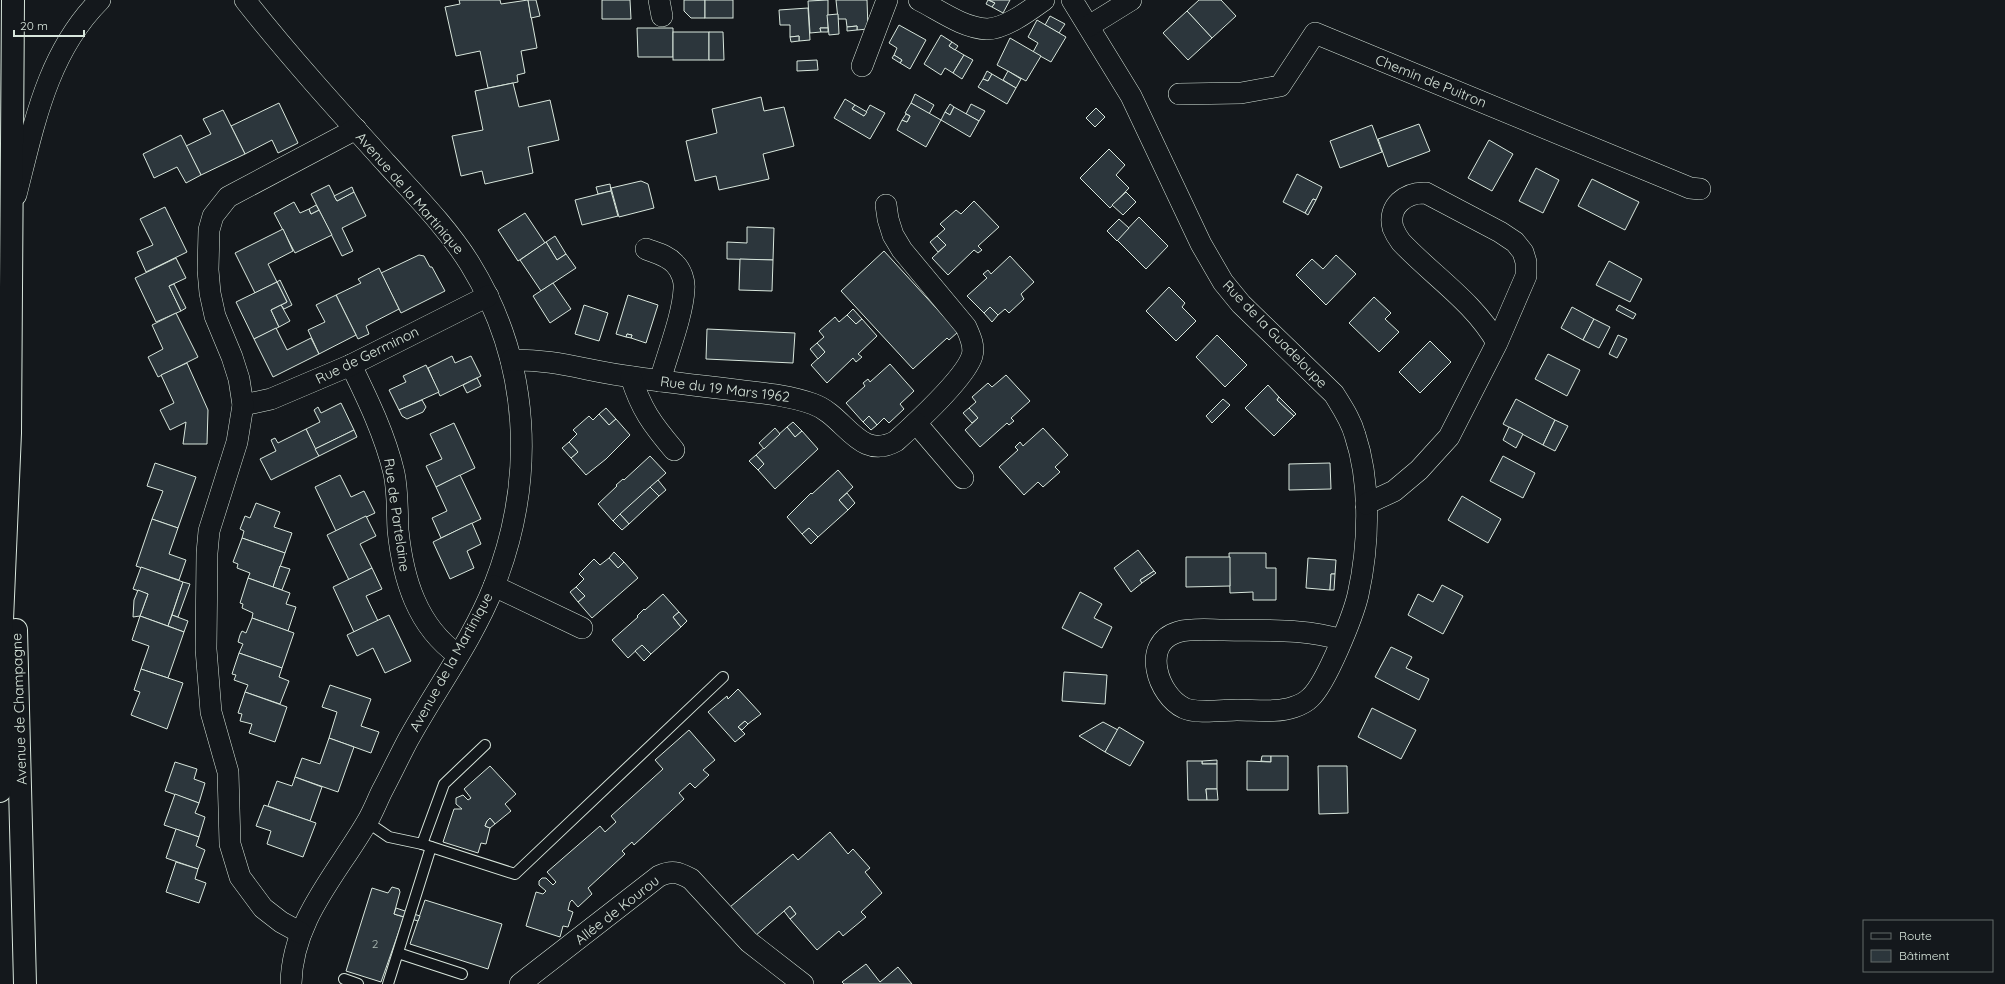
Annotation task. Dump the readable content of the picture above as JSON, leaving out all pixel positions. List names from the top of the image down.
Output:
{
  "streets": {
    "main road": ["Avenue de Champagne"],
    "street": [
      "Chemin de Puitron",
      "Avenue de la Martinique",
      "Rue de la Guadeloupe",
      "Rue de Germinon",
      "Rue du 19 Mars 1962",
      "Rue de Partelaine",
      "Allée de Kourou"
    ]
  },
  "crossings": [
    ["Avenue de la Martinique", "Rue de Germinon"],
    ["Avenue de la Martinique", "Rue du 19 Mars 1962"],
    ["Avenue de la Martinique", "Rue de Partelaine"],
    ["Rue de Germinon", "Rue de Partelaine"]
  ],
  "house_numbers": ["2"],
  "legend": ["Route", "Bâtiment"],
  "scale_bar": "20 m"
}
